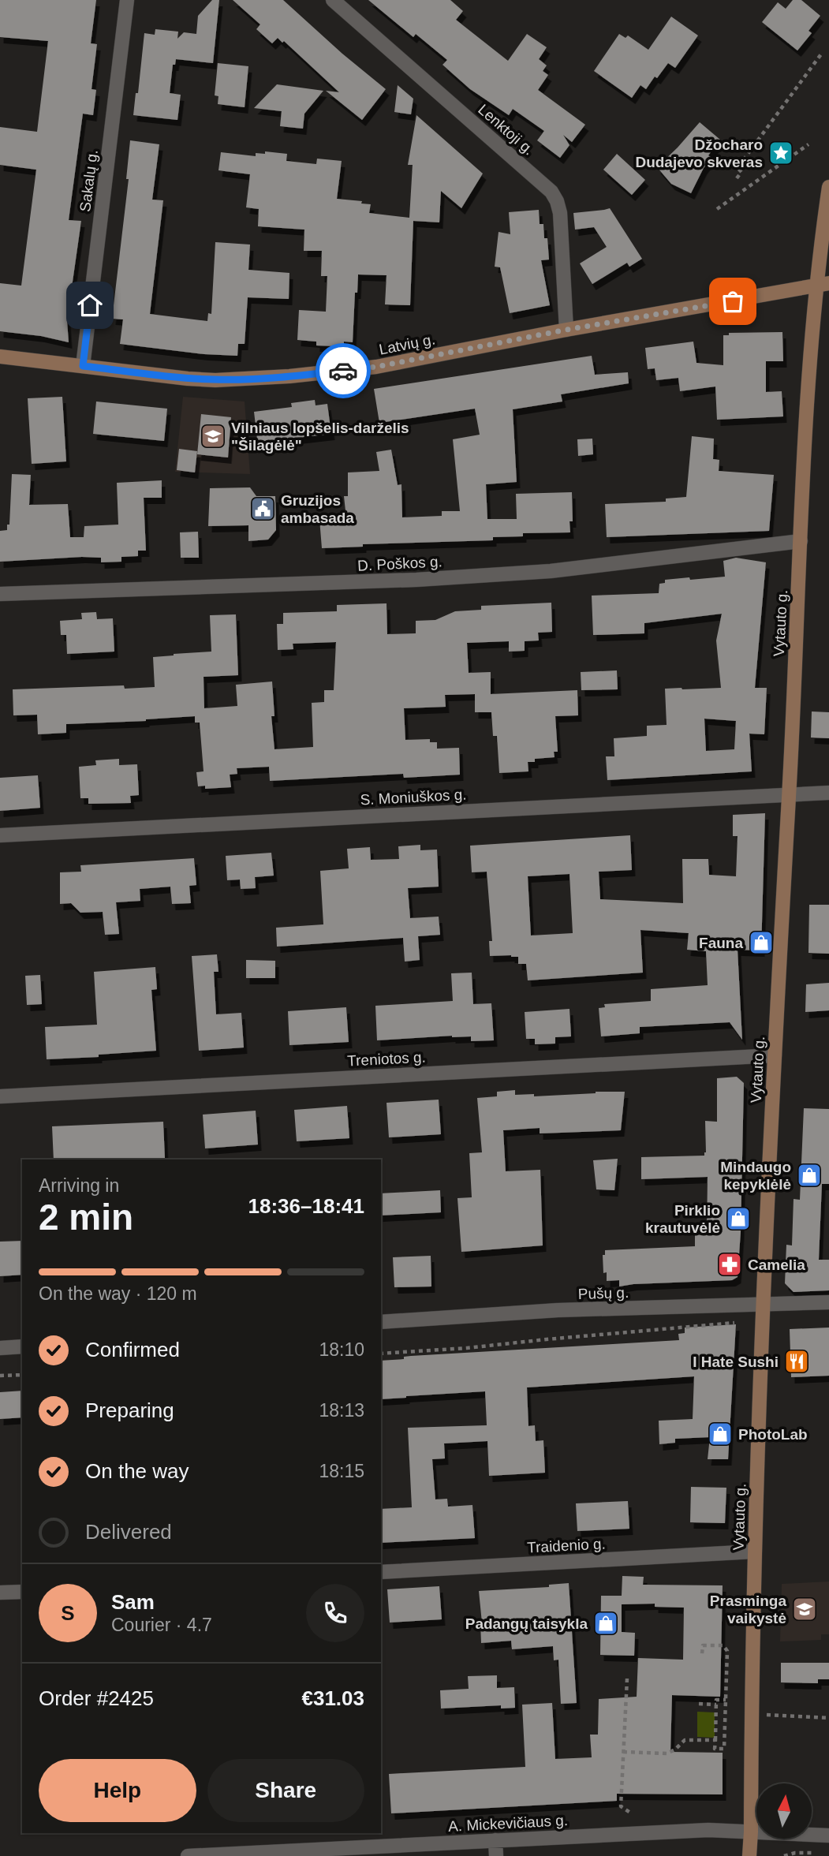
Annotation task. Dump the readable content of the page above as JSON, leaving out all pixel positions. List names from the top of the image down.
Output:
{
  "streets": {
    "street": [
      "Lenktoji g.",
      "Sakalų g.",
      "Latvių g.",
      "D. Poškos g.",
      "Vytauto g.",
      "S. Moniuškos g.",
      "Treniotos g.",
      "Pušų g.",
      "Traidenio g.",
      "A. Mickevičiaus g."
    ]
  },
  "crossings": [
    ["Lenktoji g.", "Latvių g."],
    ["Sakalų g.", "Latvių g."],
    ["Latvių g.", "Vytauto g."],
    ["D. Poškos g.", "Vytauto g."],
    ["Vytauto g.", "S. Moniuškos g."],
    ["Vytauto g.", "Treniotos g."],
    ["Vytauto g.", "Pušų g."],
    ["Vytauto g.", "Traidenio g."],
    ["Vytauto g.", "A. Mickevičiaus g."]
  ],
  "places": {
    "place": ["Džocharo Dudajevo skveras"],
    "school or university": ["Vilniaus lopšelis-darželis \"Šilagėlė\"", "Prasminga vaikystė"],
    "public building": ["Gruzijos ambasada"],
    "shop": [
      "Fauna",
      "Mindaugo kepyklėlė",
      "Pirklio krautuvėlė",
      "PhotoLab",
      "Padangų taisykla"
    ],
    "pharmacy": ["Camelia"],
    "restaurant": ["I Hate Sushi"]
  },
  "north": "top",
  "page": {
    "heading": ["2 min", "Arriving in", "18:36–18:41"],
    "panel": [
      "Sam",
      "Courier · 4.7",
      "Order #2425",
      "€31.03"
    ],
    "bar": "On the way · 120 m",
    "list": [
      ["Confirmed", "18:10"],
      ["Preparing", "18:13"],
      ["On the way", "18:15"],
      "Delivered"
    ],
    "round": "S",
    "buttons": ["Help", "Share"]
  }
}
